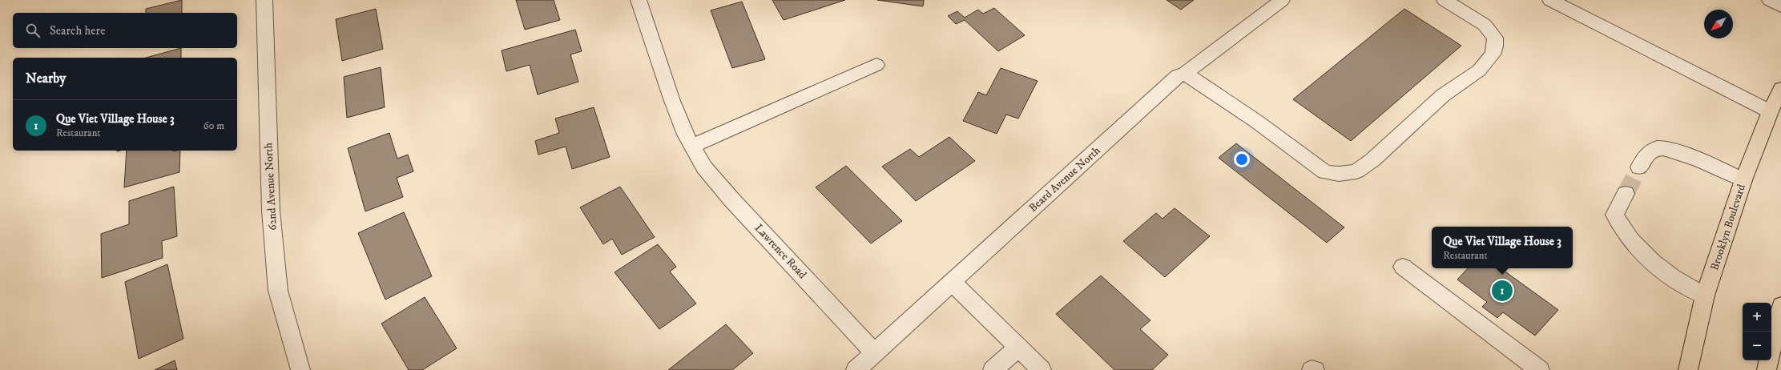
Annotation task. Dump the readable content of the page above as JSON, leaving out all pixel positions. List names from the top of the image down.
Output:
{
  "streets": {
    "main road": ["Brooklyn Boulevard"],
    "street": ["Beard Avenue North", "62nd Avenue North", "Lawrence Road"]
  },
  "crossings": [
    ["Beard Avenue North", "Lawrence Road"]
  ],
  "north": "bottom left",
  "page": {
    "search": "Search here",
    "heading": "Nearby",
    "list": [
      {
        "mark": "1",
        "name": "Que Viet Village House 3",
        "note": "Restaurant",
        "value": "60 m"
      }
    ],
    "popup": ["Que Viet Village House 3", "Restaurant"],
    "pins": "1",
    "map_buttons": ["+", "−"]
  }
}
